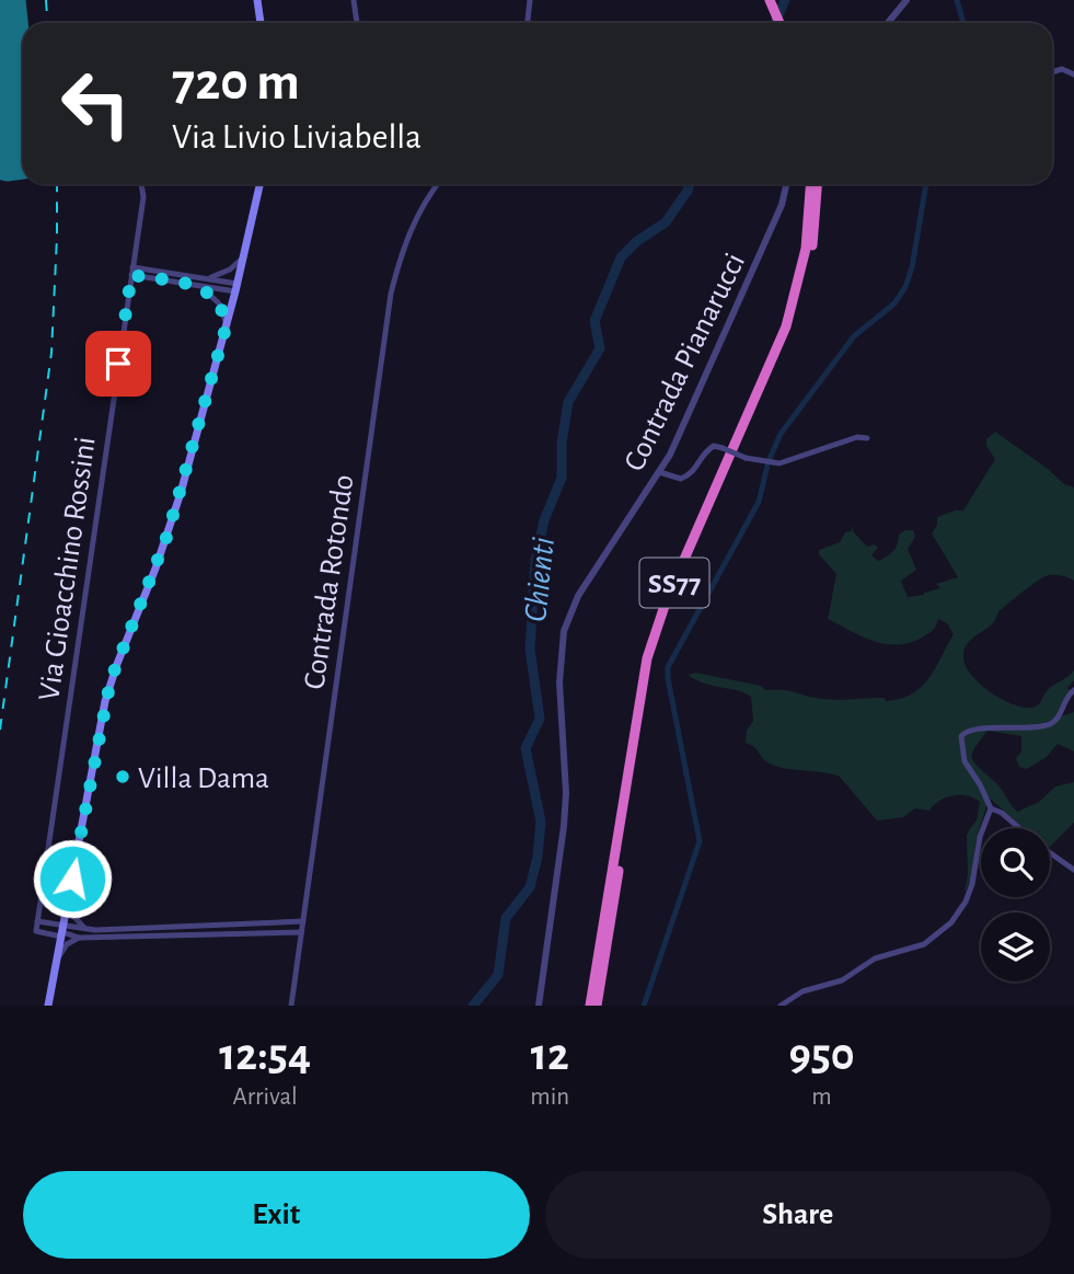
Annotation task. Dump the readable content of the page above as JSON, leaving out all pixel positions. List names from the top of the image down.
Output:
{
  "streets": {
    "highway": ["SS77"],
    "street": ["Contrada Pianarucci", "Via Gioacchino Rossini", "Contrada Rotondo"]
  },
  "water": ["Chienti"],
  "places": ["Villa Dama"],
  "page": {
    "turn": ["720 m", "Via Livio Liviabella"],
    "eta": [
      "12:54",
      "Arrival",
      "12",
      "min",
      "950",
      "m"
    ],
    "buttons": ["Exit", "Share"]
  }
}
